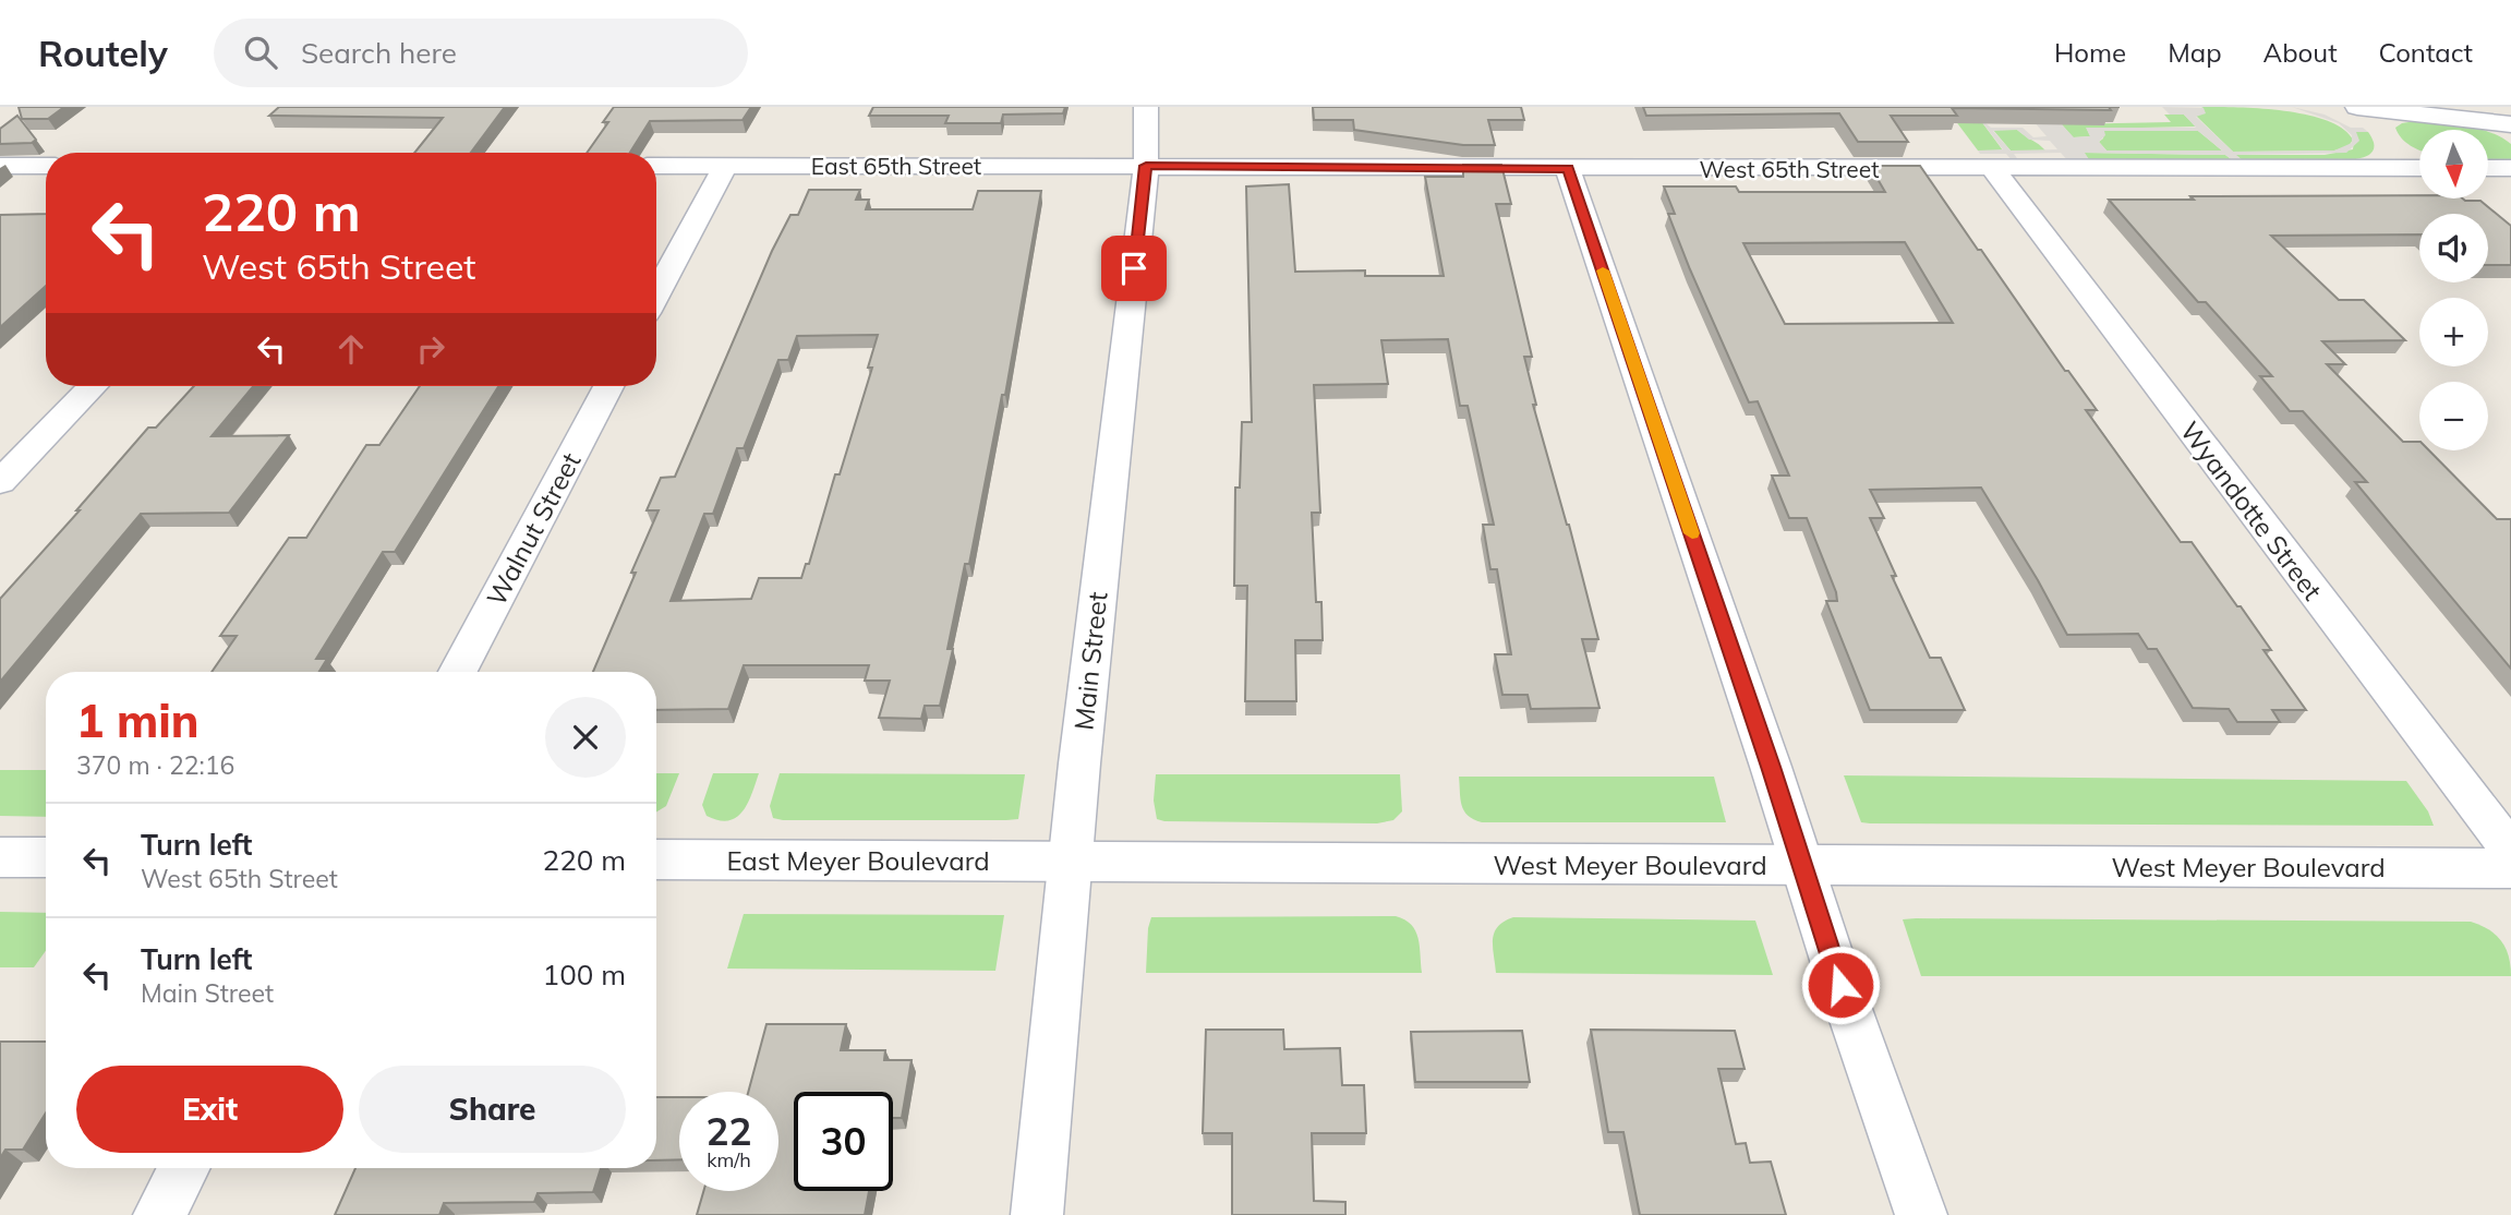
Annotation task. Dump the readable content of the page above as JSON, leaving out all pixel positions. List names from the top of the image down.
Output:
{
  "streets": {
    "main road": ["East Meyer Boulevard", "West Meyer Boulevard"],
    "street": [
      "East 65th Street",
      "West 65th Street",
      "Wyandotte Street",
      "Walnut Street",
      "Main Street"
    ]
  },
  "crossings": [
    ["East 65th Street", "West 65th Street"],
    ["East 65th Street", "Main Street"],
    ["West 65th Street", "Wyandotte Street"],
    ["West 65th Street", "Main Street"],
    ["Main Street", "East Meyer Boulevard"],
    ["Main Street", "West Meyer Boulevard"],
    ["East Meyer Boulevard", "West Meyer Boulevard"]
  ],
  "north": "bottom",
  "page": {
    "header": "Routely",
    "search": "Search here",
    "nav": [
      "Home",
      "Map",
      "About",
      "Contact"
    ],
    "map_buttons": ["+", "−"],
    "turn": ["220 m", "West 65th Street"],
    "heading": ["1 min", "370 m · 22:16"],
    "list": [
      {
        "name": "Turn left",
        "note": "West 65th Street",
        "value": "220 m"
      },
      {
        "name": "Turn left",
        "note": "Main Street",
        "value": "100 m"
      }
    ],
    "buttons": ["Exit", "Share"],
    "speed": "22 km/h",
    "limit": "30"
  }
}
